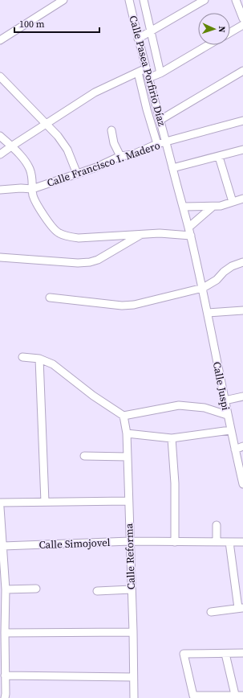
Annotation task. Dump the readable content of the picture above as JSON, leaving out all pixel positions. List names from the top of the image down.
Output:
{
  "streets": {
    "street": [
      "Calle Pasea Porfirio Díaz",
      "Calle Francisco I. Madero",
      "Calle Juspi",
      "Calle Simojovel",
      "Calle Reforma"
    ]
  },
  "crossings": [
    ["Calle Pasea Porfirio Díaz", "Calle Francisco I. Madero"],
    ["Calle Pasea Porfirio Díaz", "Calle Juspi"],
    ["Calle Simojovel", "Calle Reforma"]
  ],
  "scale_bar": "100 m",
  "north": "right"
}
